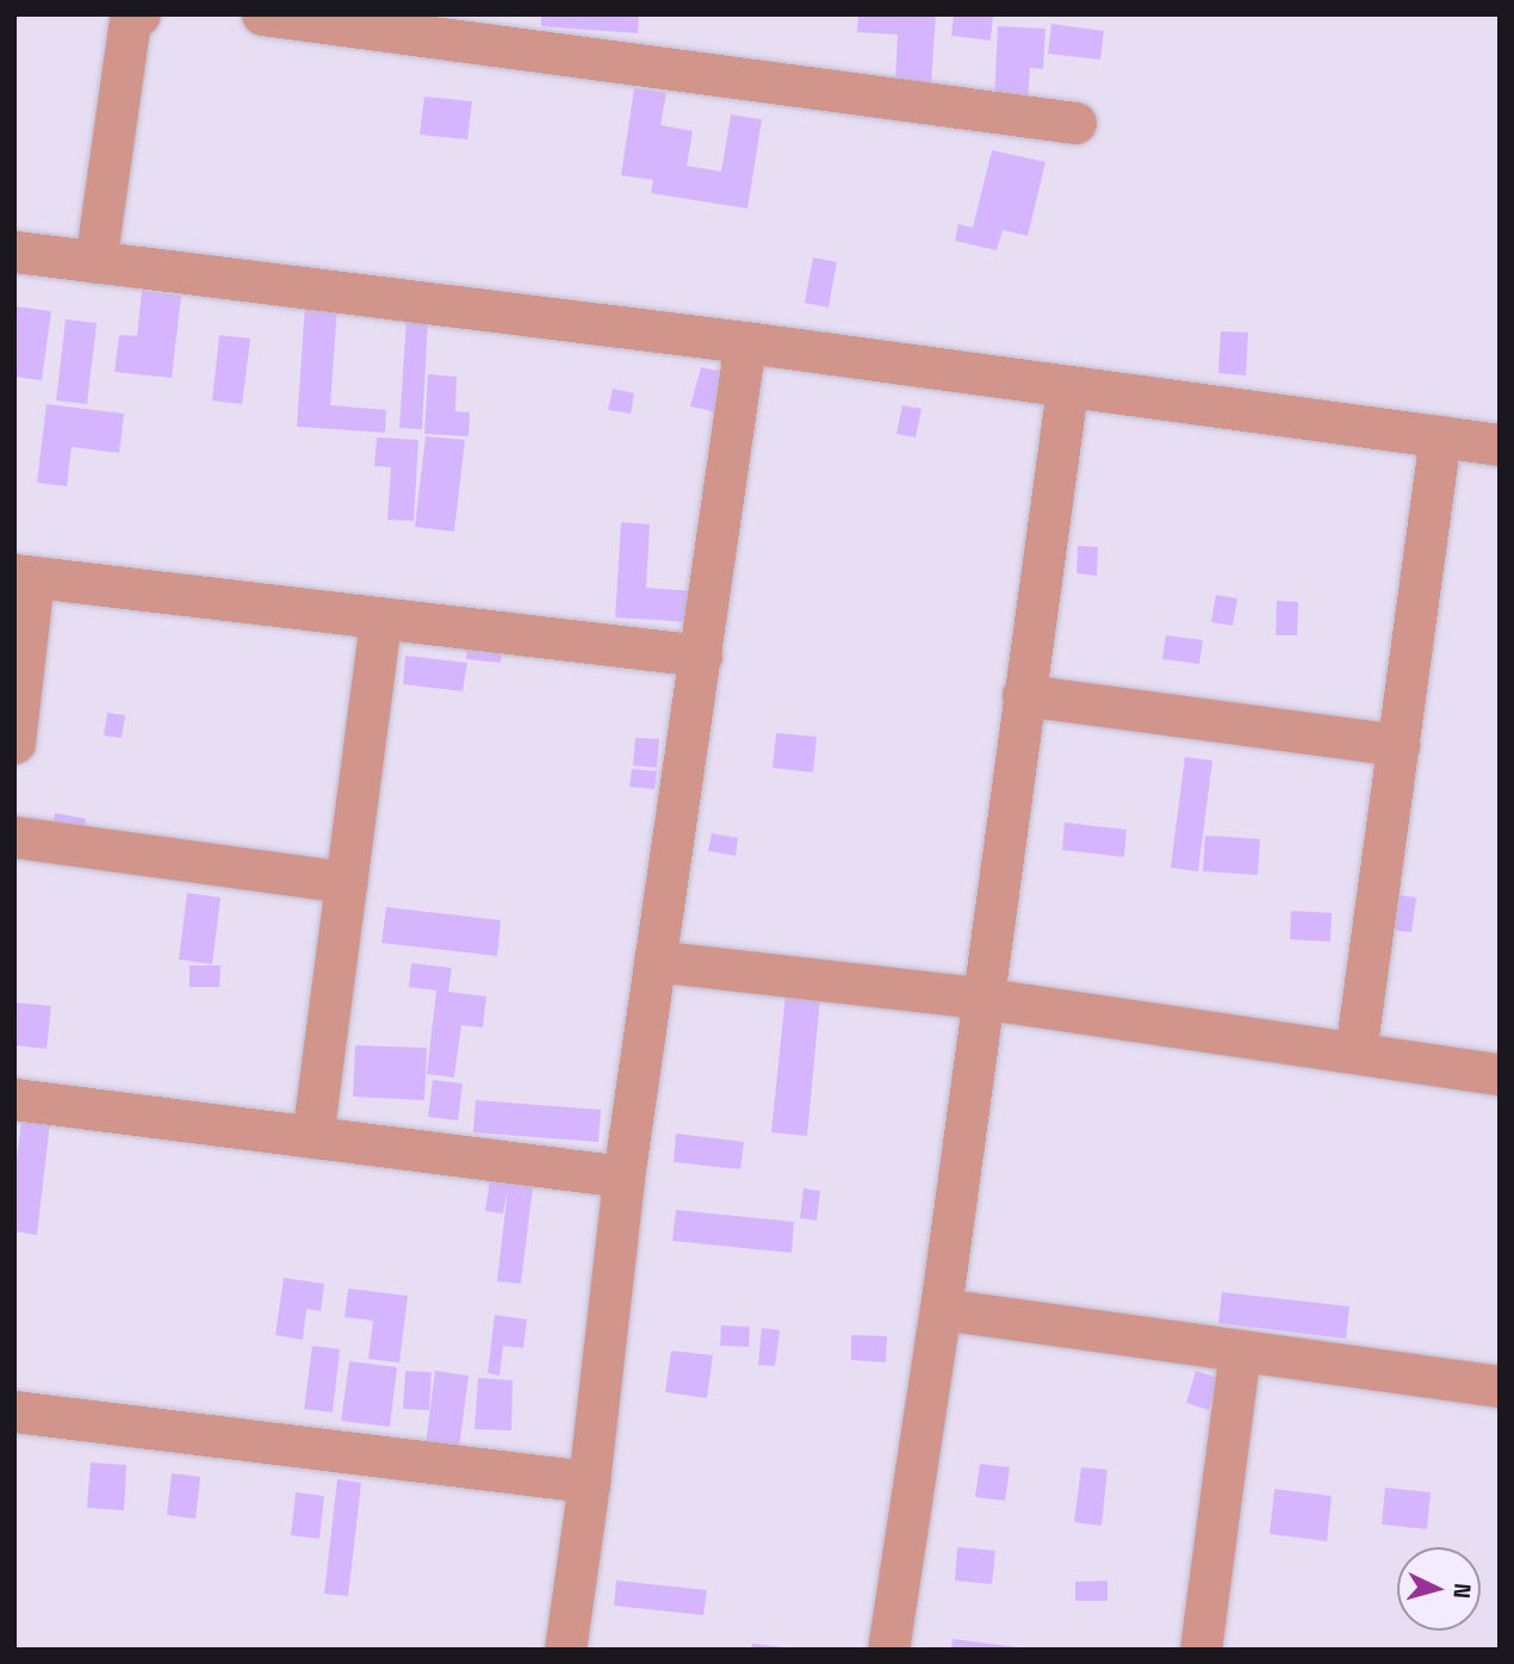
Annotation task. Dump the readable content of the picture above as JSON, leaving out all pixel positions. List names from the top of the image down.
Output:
{
  "north": "right"
}
